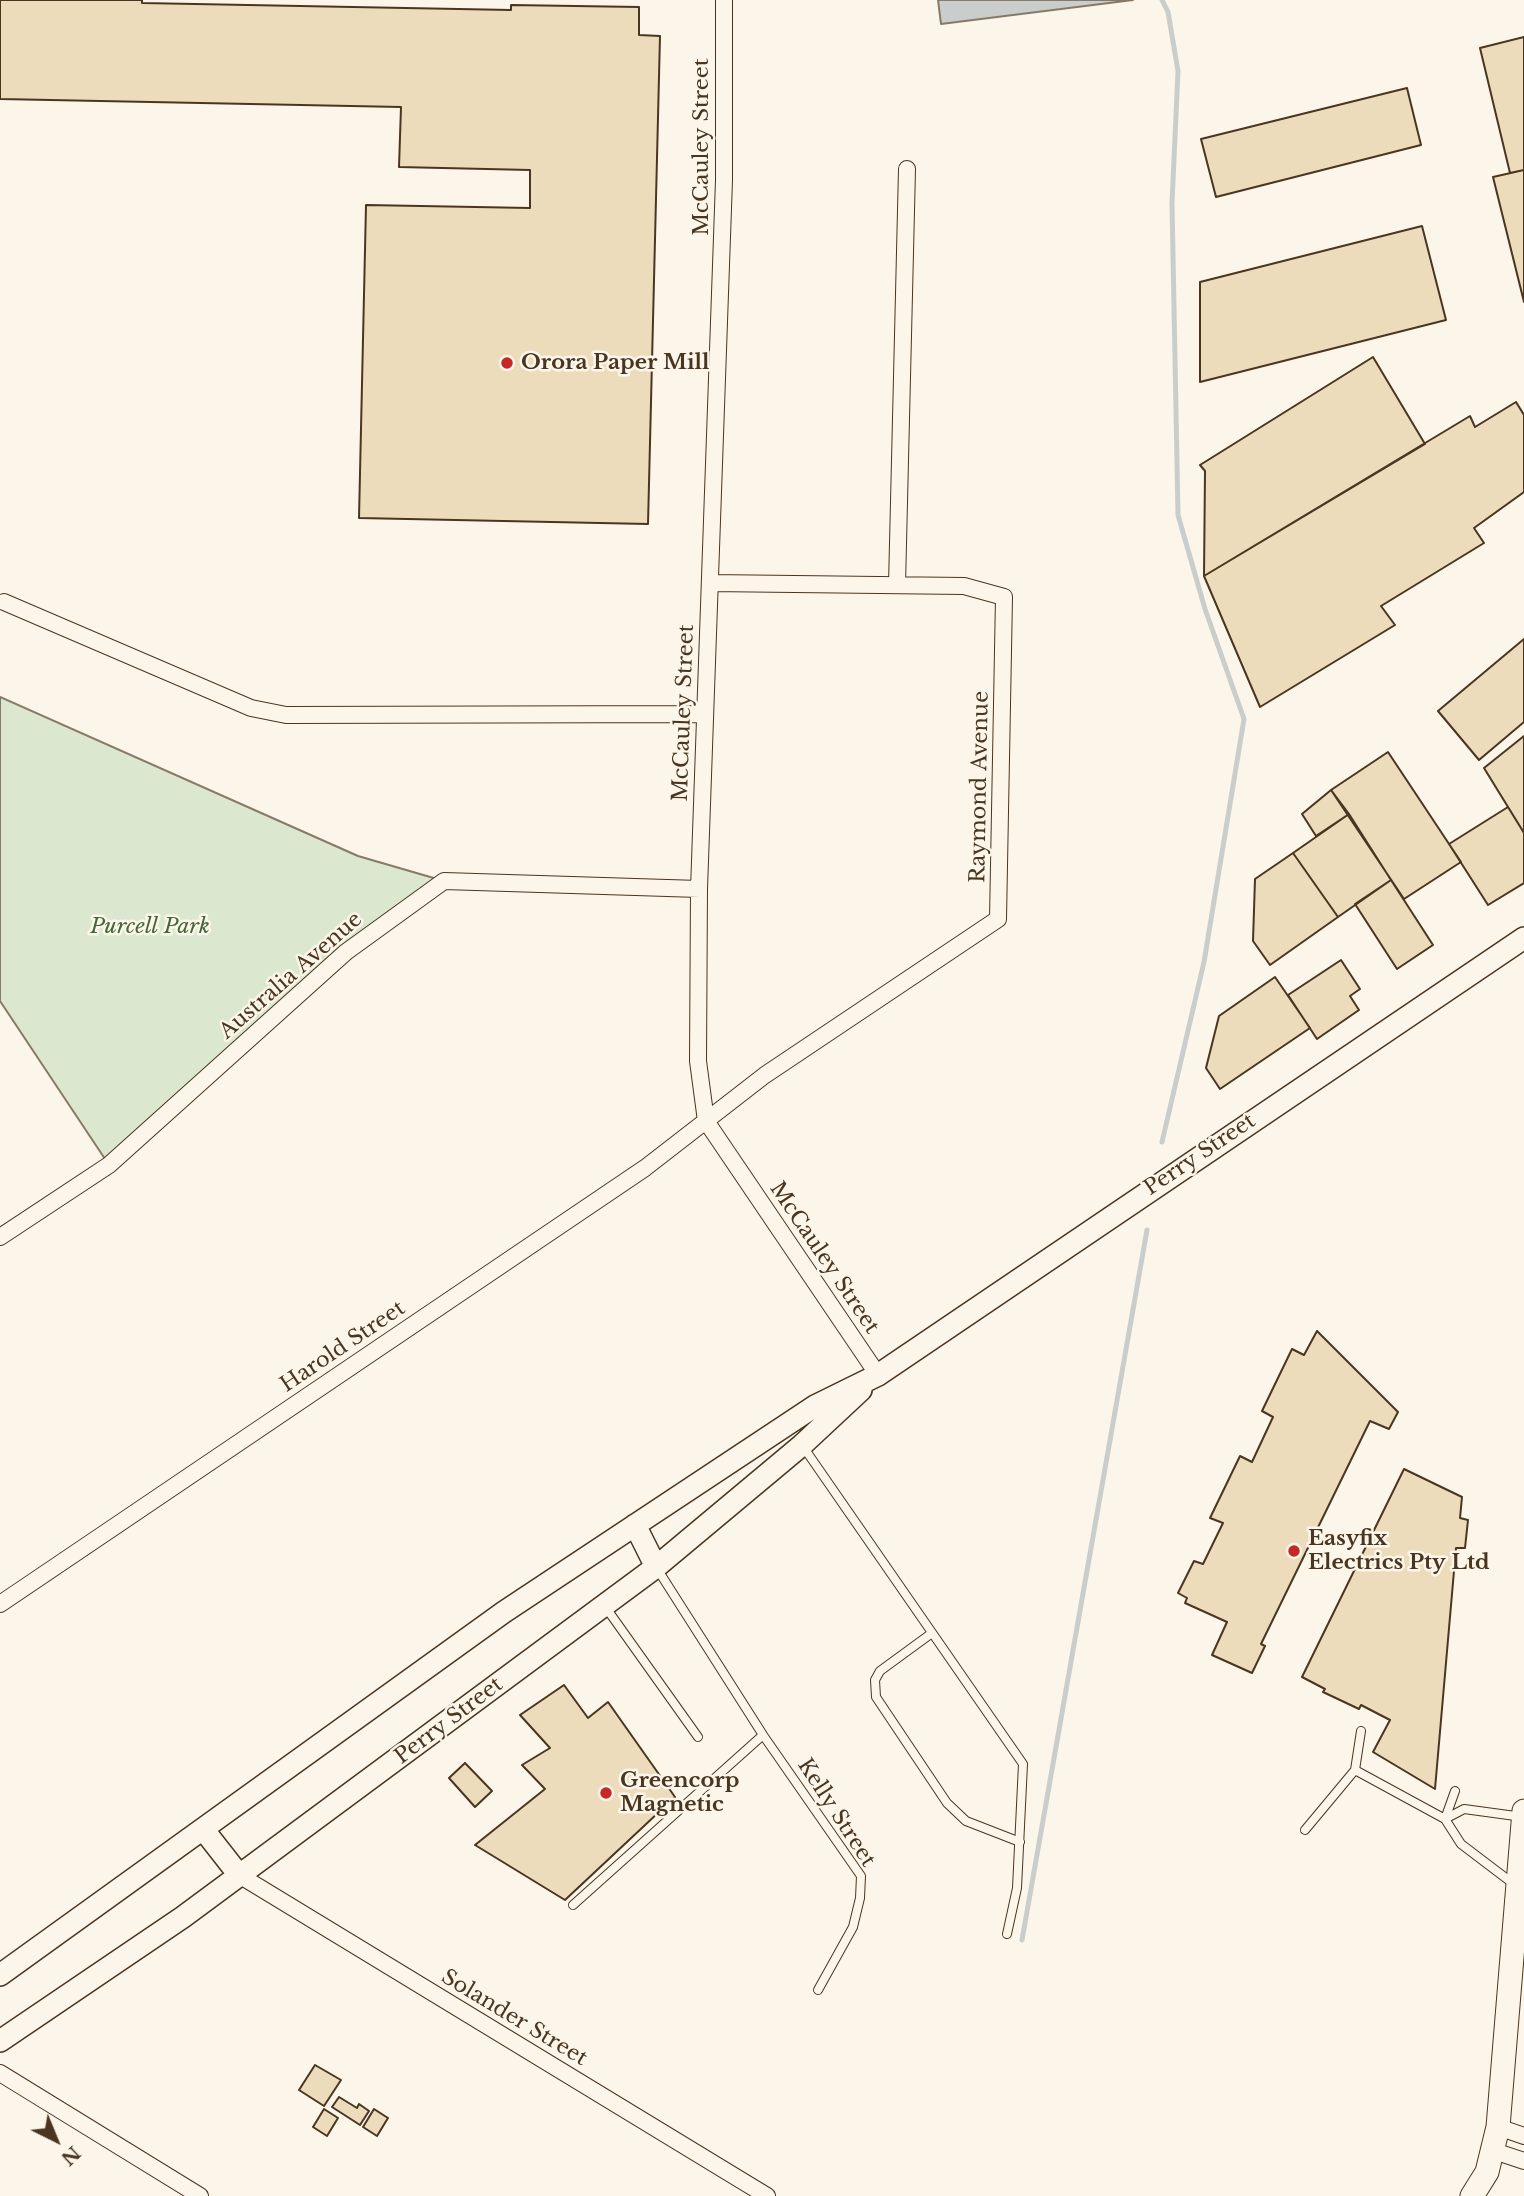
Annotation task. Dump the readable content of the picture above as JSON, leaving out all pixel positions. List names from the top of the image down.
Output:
{
  "streets": {
    "street": [
      "McCauley Street",
      "Raymond Avenue",
      "Australia Avenue",
      "Perry Street",
      "Harold Street",
      "Solander Street"
    ],
    "lane": ["Kelly Street"]
  },
  "crossings": [
    ["McCauley Street", "Raymond Avenue"],
    ["McCauley Street", "Australia Avenue"],
    ["McCauley Street", "Perry Street"],
    ["McCauley Street", "Harold Street"],
    ["Raymond Avenue", "Harold Street"],
    ["Perry Street", "Kelly Street"],
    ["Perry Street", "Solander Street"]
  ],
  "parks": ["Purcell Park"],
  "places": ["Orora Paper Mill", "Easyfix Electrics Pty Ltd", "Greencorp Magnetic"],
  "north": "bottom right"
}
